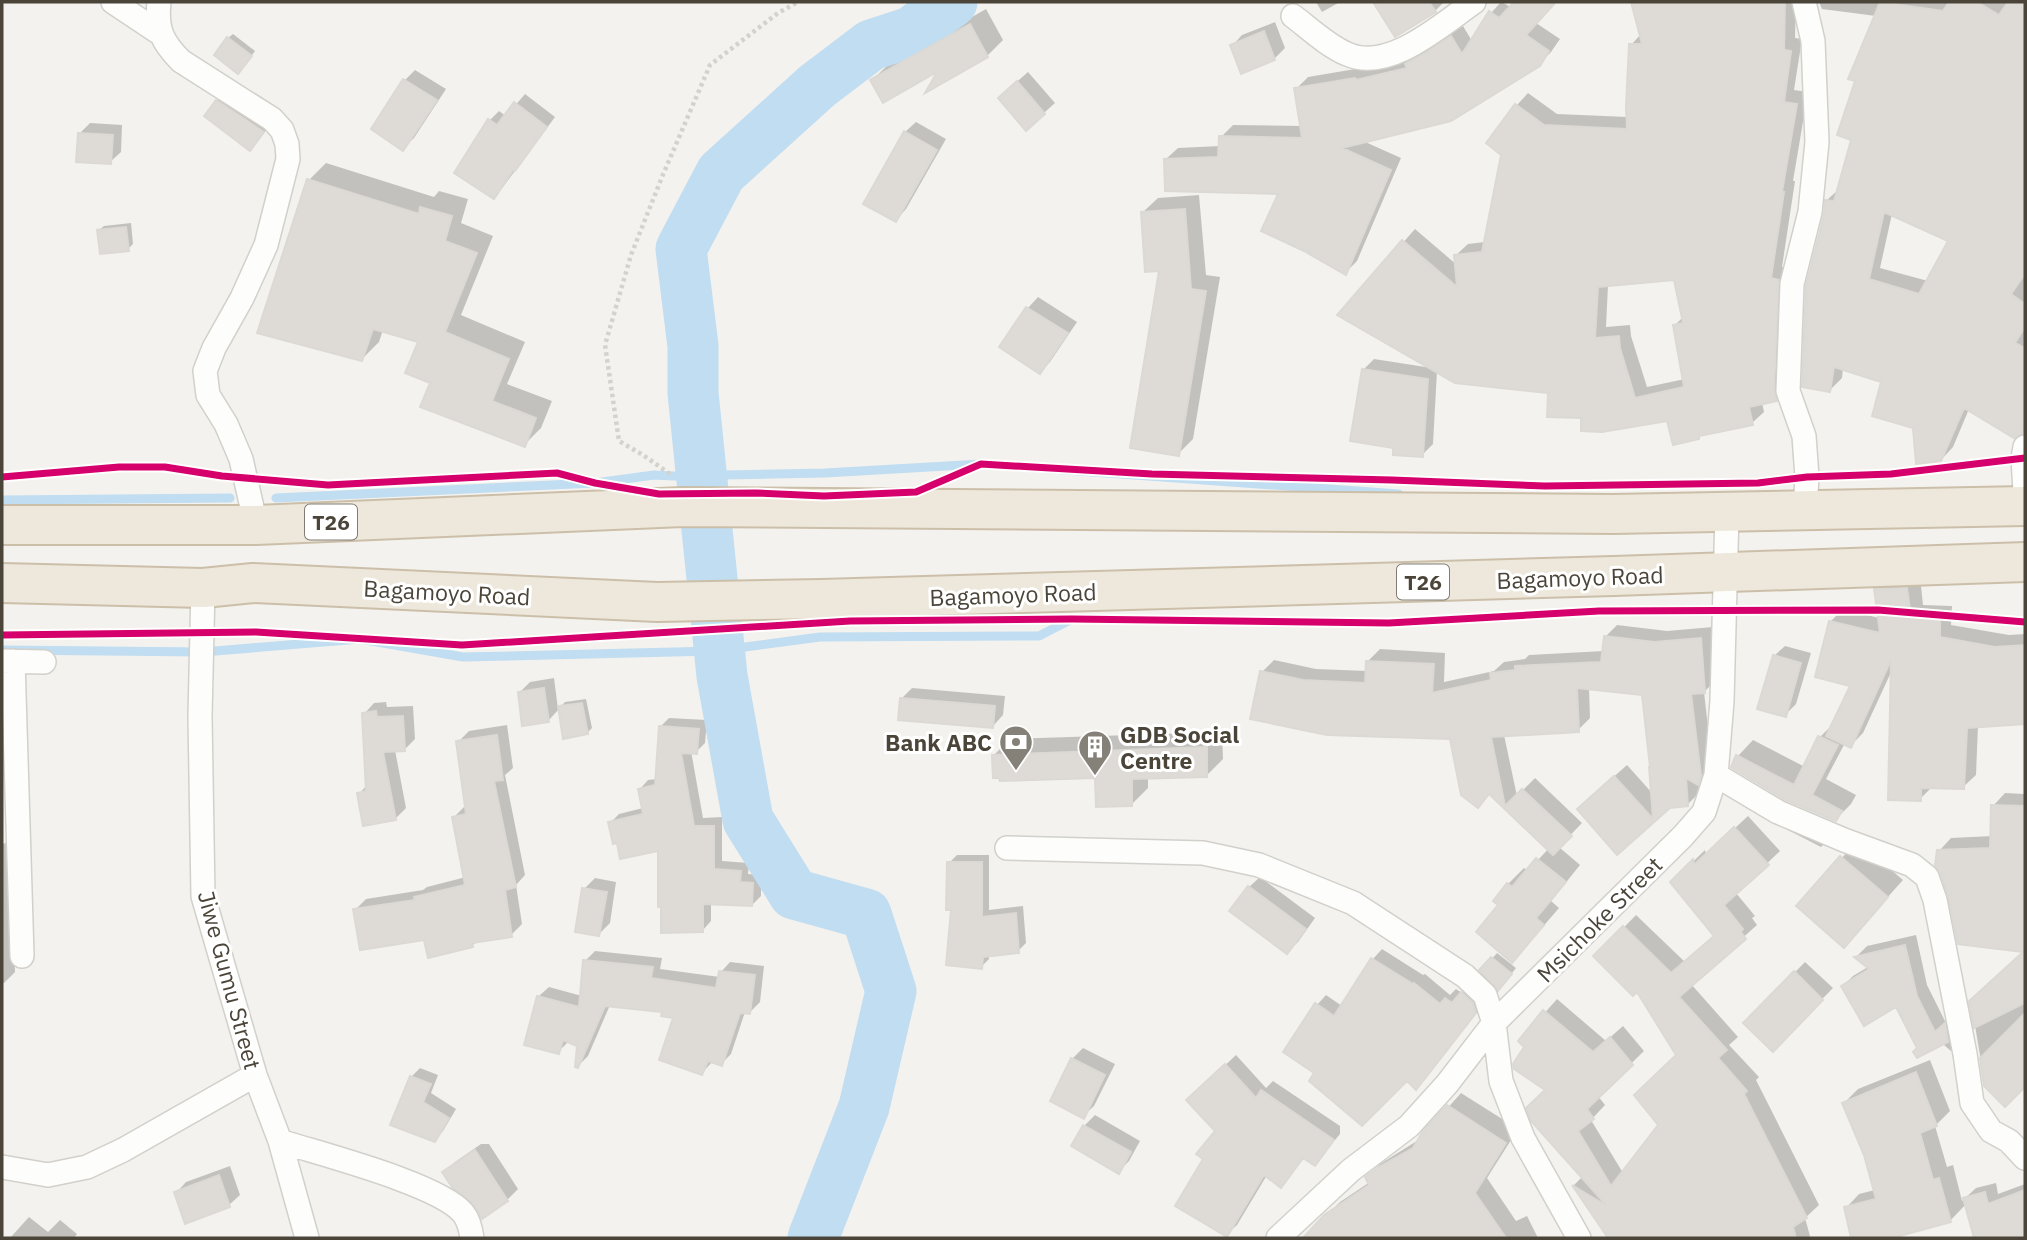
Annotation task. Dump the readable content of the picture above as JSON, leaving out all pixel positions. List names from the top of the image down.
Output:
{
  "streets": {
    "highway": ["T26", "Bagamoyo Road"],
    "street": ["Msichoke Street", "Jiwe Gumu Street"]
  },
  "crossings": [
    ["T26", "Msichoke Street"],
    ["Bagamoyo Road", "Msichoke Street"],
    ["Bagamoyo Road", "Jiwe Gumu Street"]
  ],
  "places": {
    "bank": ["Bank ABC"],
    "building": ["GDB Social Centre"]
  }
}
